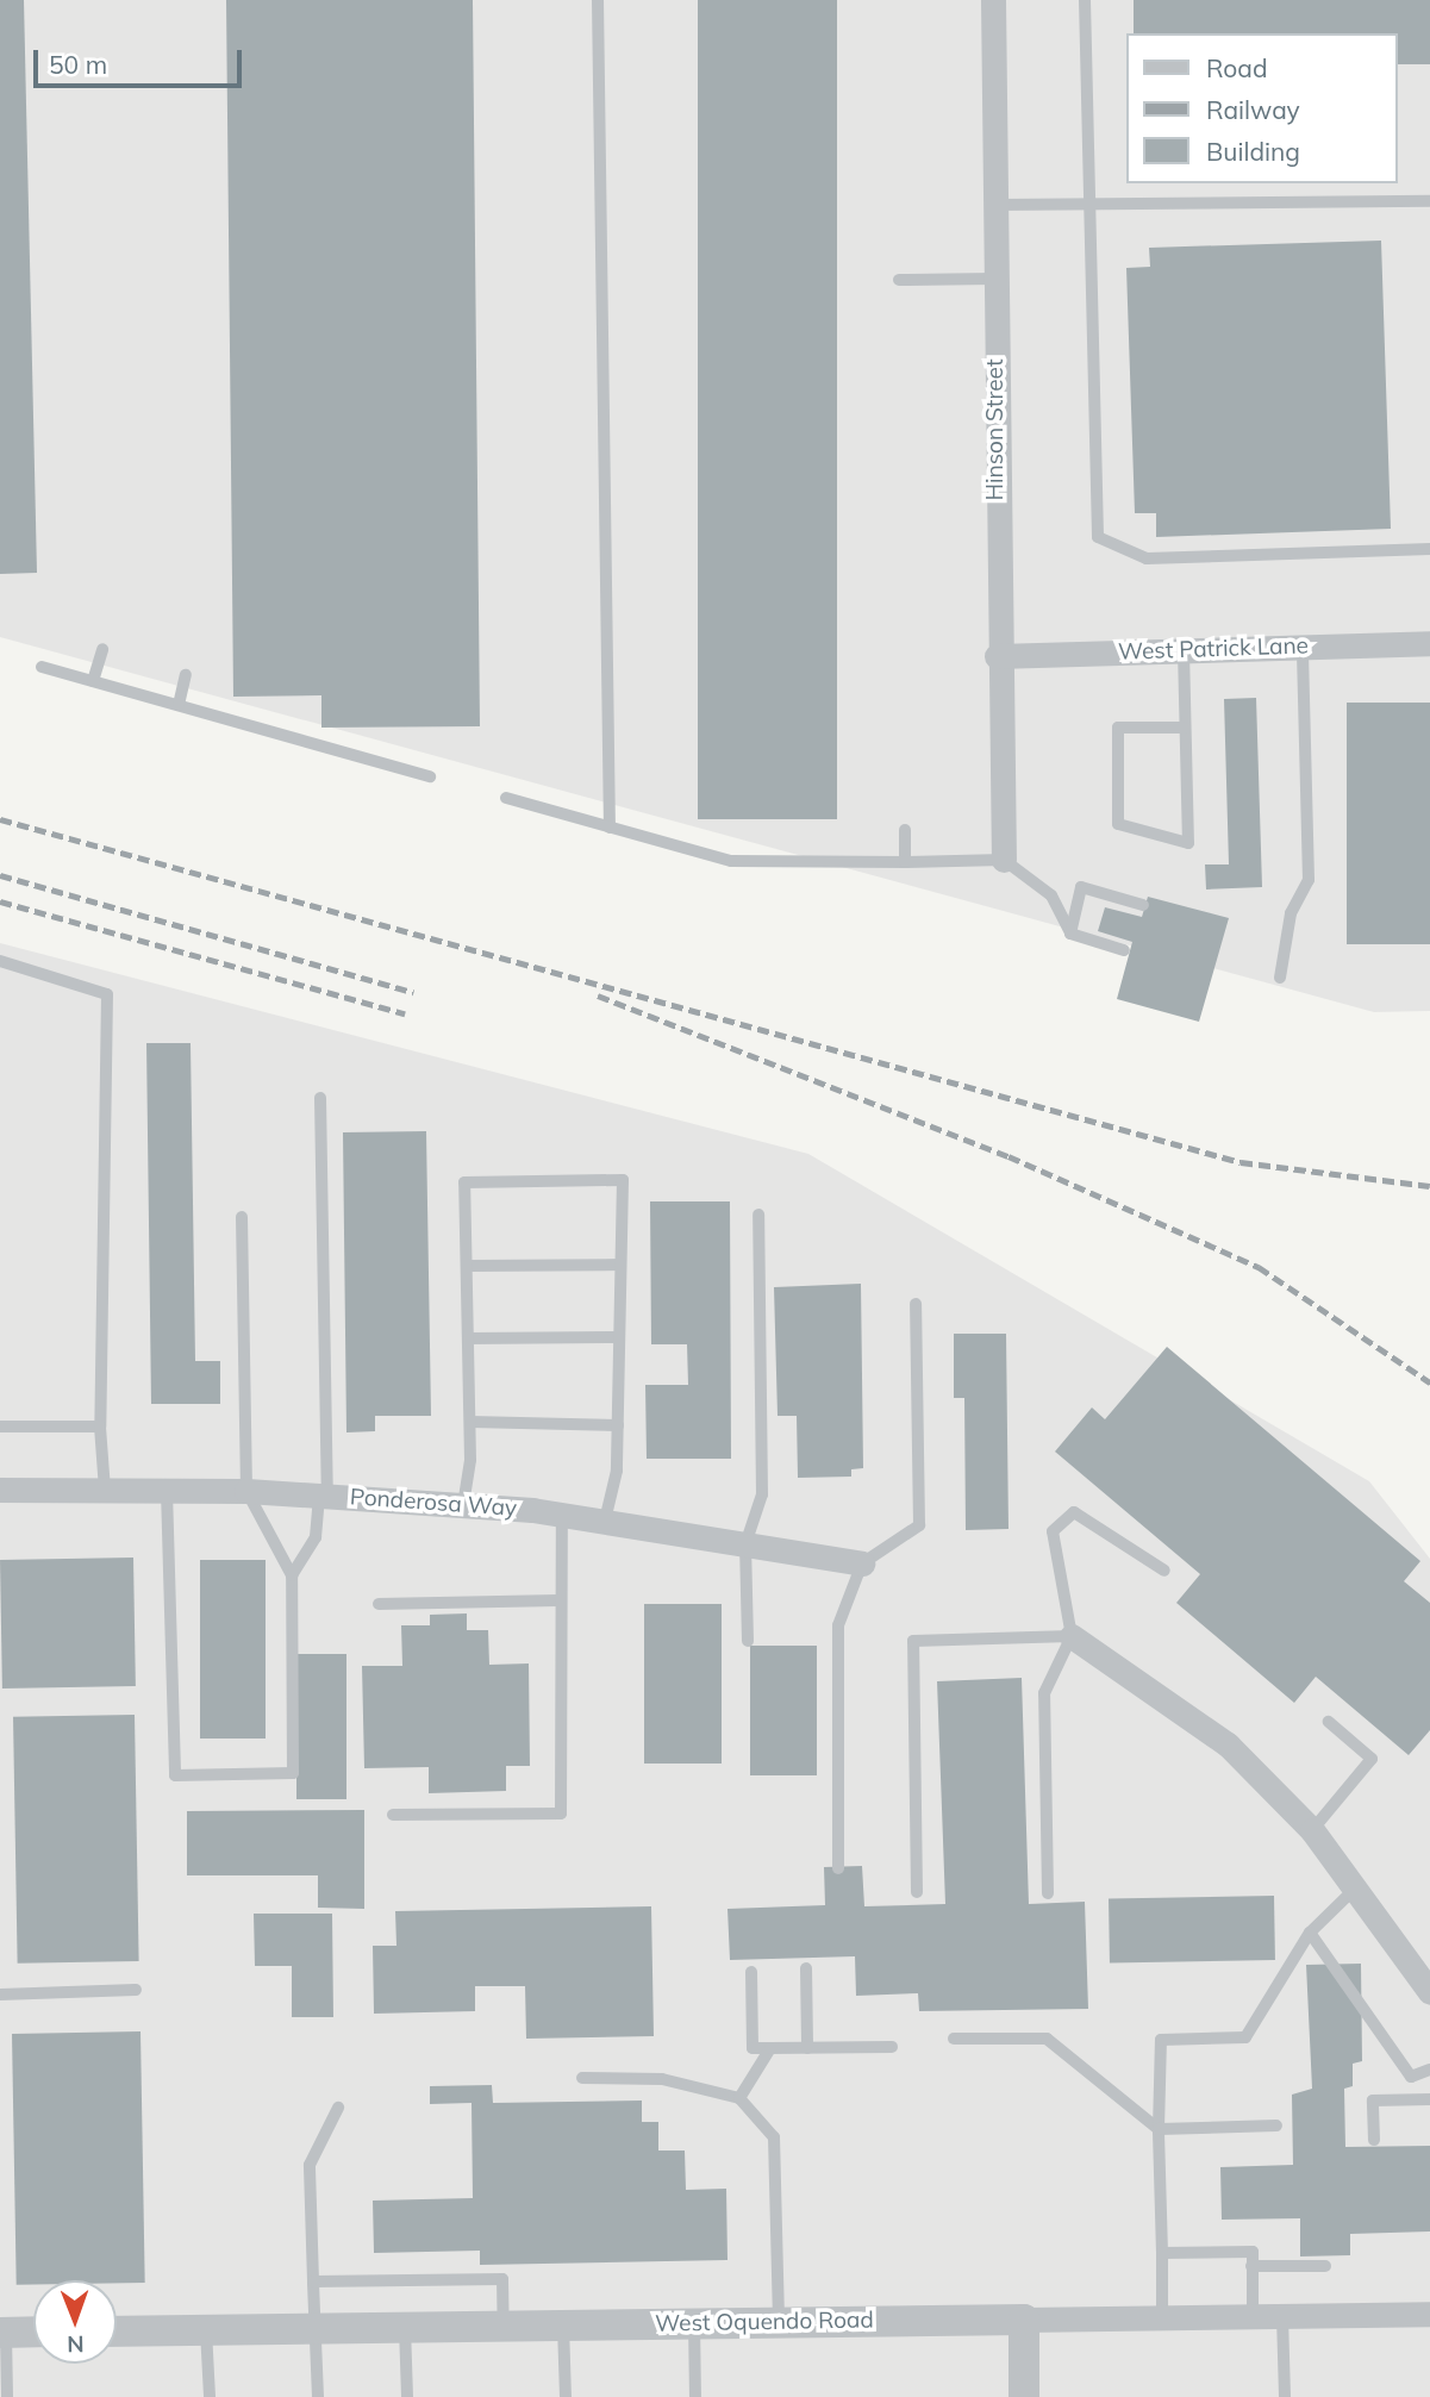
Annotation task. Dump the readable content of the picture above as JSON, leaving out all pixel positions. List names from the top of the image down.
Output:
{
  "streets": {
    "street": [
      "Hinson Street",
      "West Patrick Lane",
      "Ponderosa Way",
      "West Oquendo Road"
    ]
  },
  "crossings": [
    ["Hinson Street", "West Patrick Lane"]
  ],
  "legend": ["Road", "Railway", "Building"],
  "scale_bar": "50 m",
  "north": "bottom"
}
